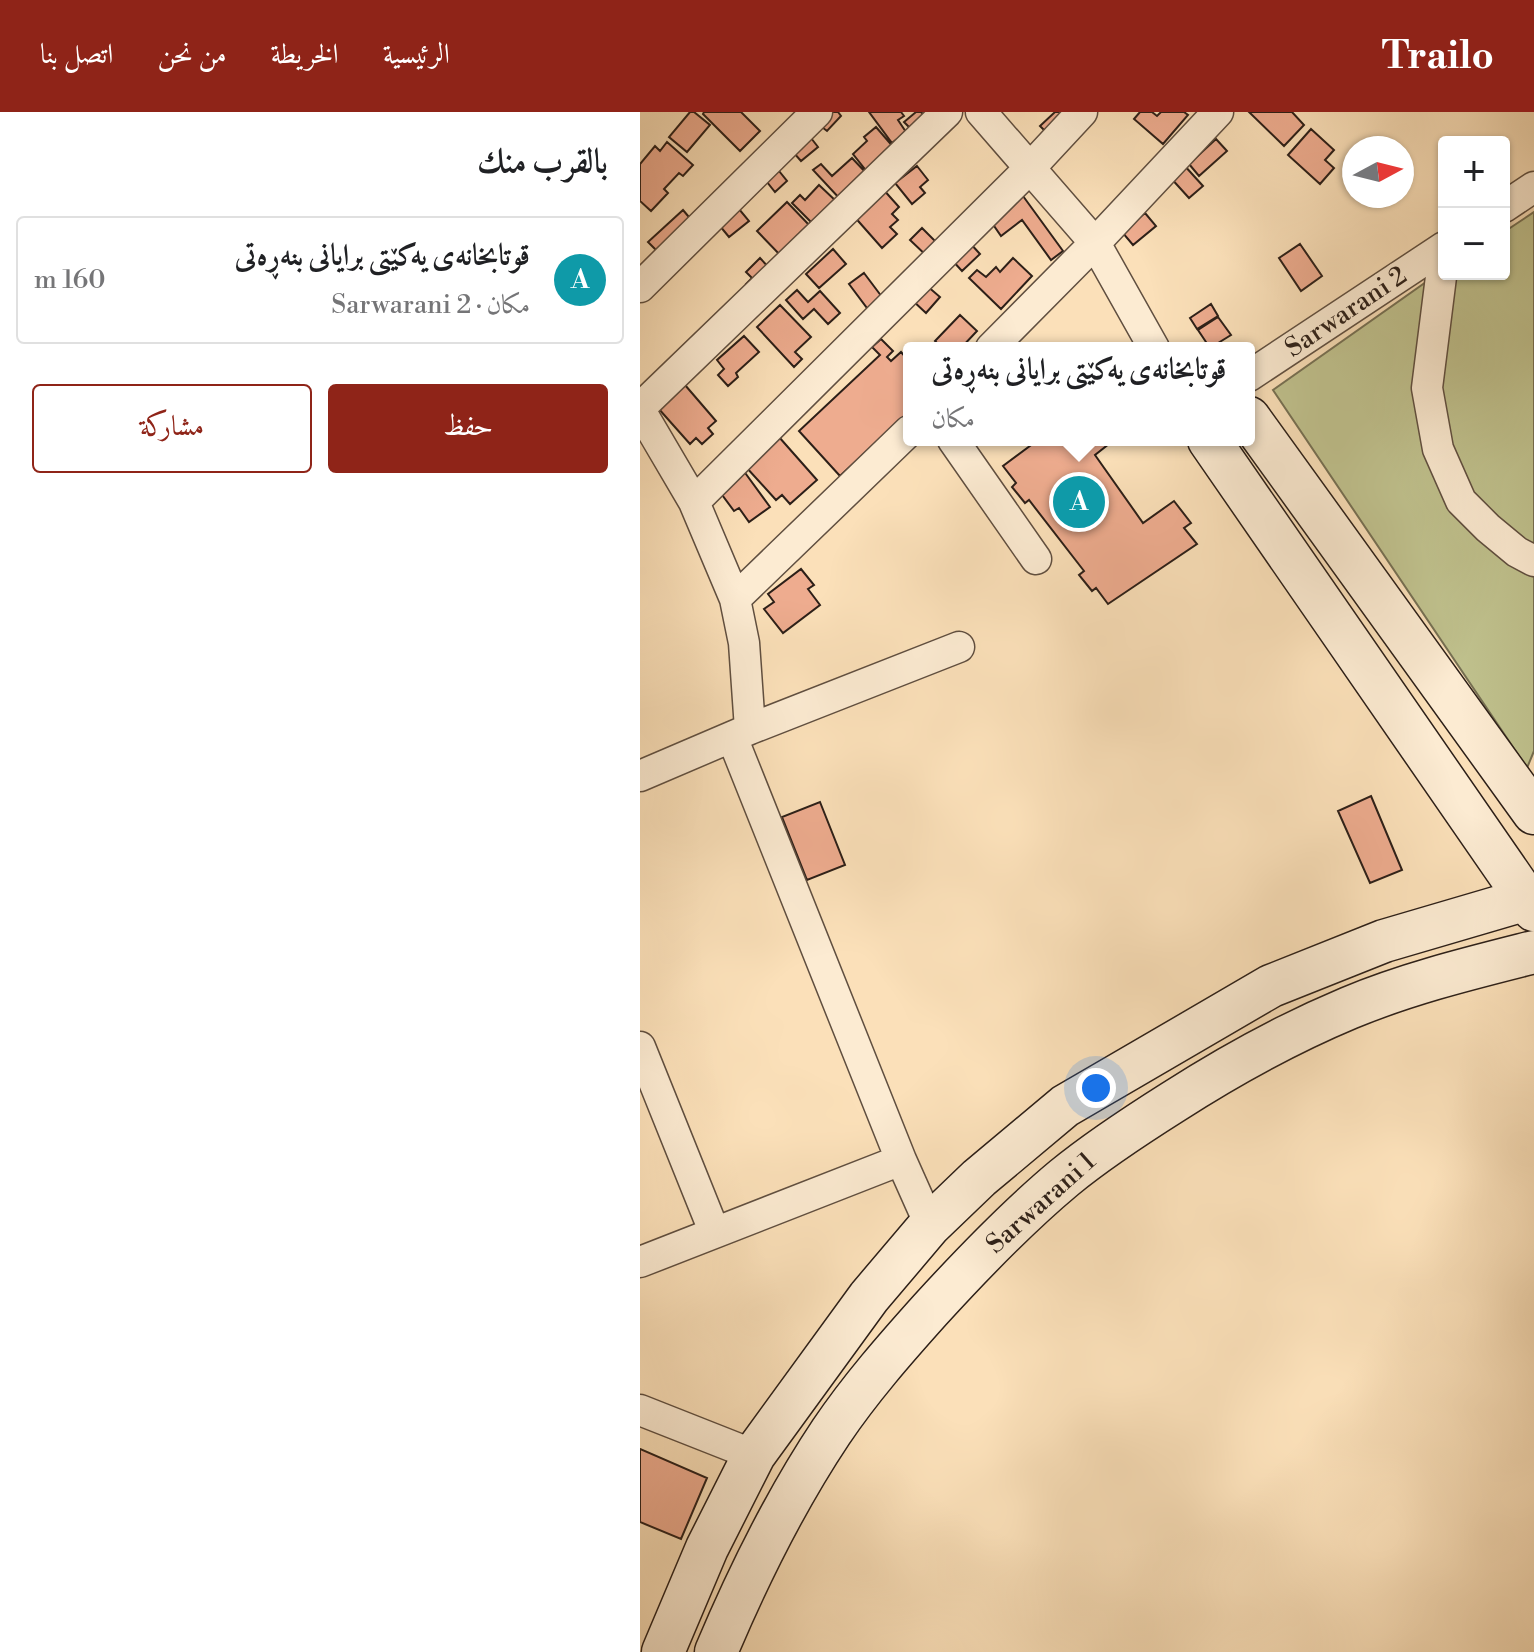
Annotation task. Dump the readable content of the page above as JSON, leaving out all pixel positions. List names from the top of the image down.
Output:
{
  "streets": {
    "main road": ["Sarwarani 1"],
    "street": ["Sarwarani 2"]
  },
  "north": "right",
  "page": {
    "header": "Trailo",
    "nav": [
      "الرئيسية",
      "الخريطة",
      "من نحن",
      "اتصل بنا"
    ],
    "heading": "بالقرب منك",
    "map_buttons": ["+", "−"],
    "list": [
      {
        "mark": "A",
        "name": "قوتابخانەی یەکێتی برایانی بنەڕەتی",
        "note": "مكان · Sarwarani 2",
        "value": "160 m"
      }
    ],
    "popup": ["قوتابخانەی یەکێتی برایانی بنەڕەتی", "مكان"],
    "buttons": ["حفظ", "مشاركة"],
    "pins": "A"
  }
}
